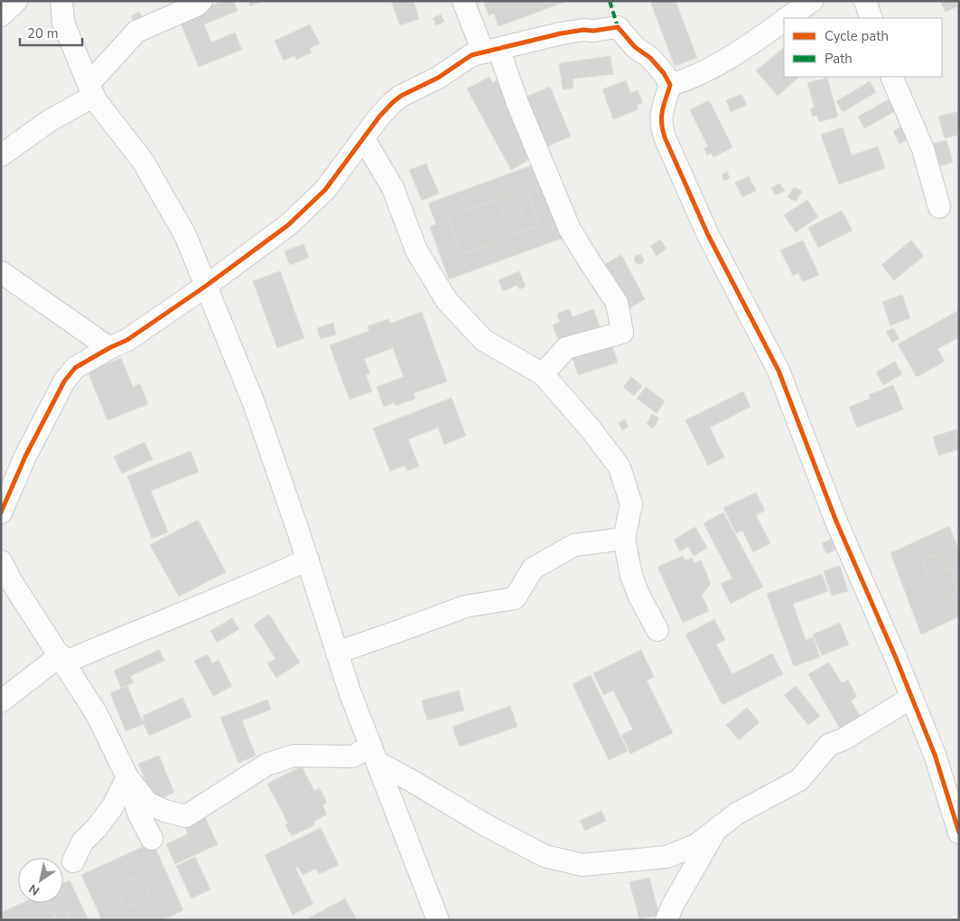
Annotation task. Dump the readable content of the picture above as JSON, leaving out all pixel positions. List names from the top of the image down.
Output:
{
  "legend": ["Cycle path", "Path"],
  "scale_bar": "20 m",
  "north": "bottom left"
}
